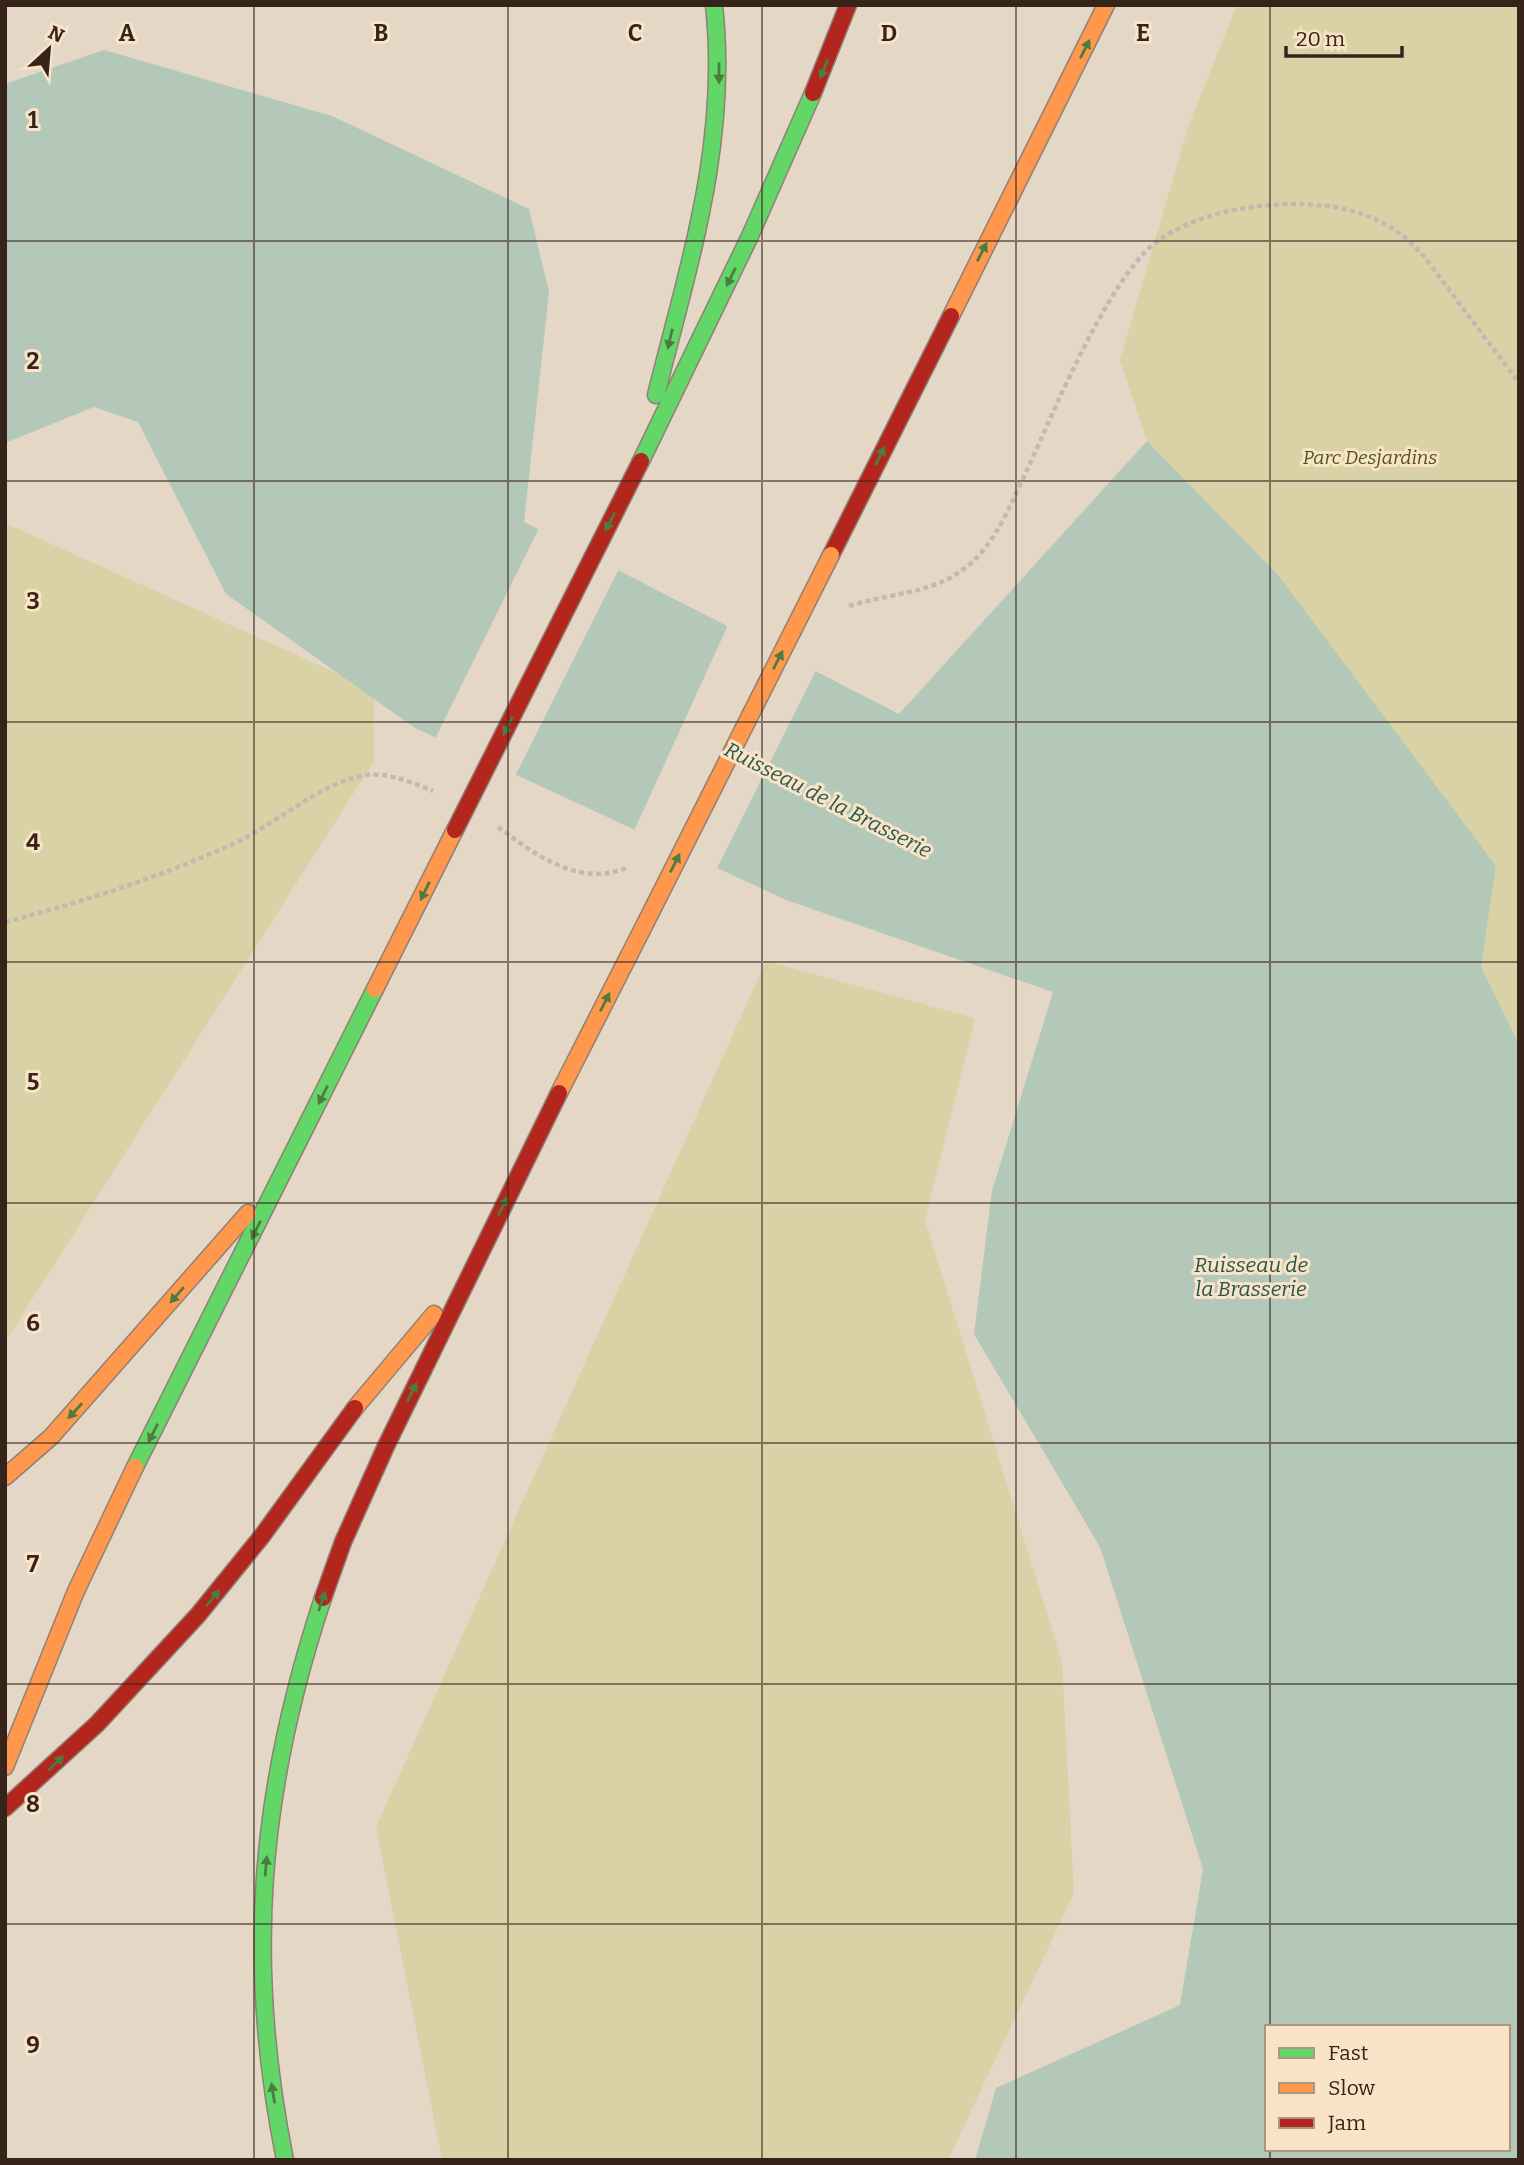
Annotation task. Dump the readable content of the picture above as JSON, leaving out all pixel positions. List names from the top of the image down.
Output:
{
  "water": ["Ruisseau de la Brasserie"],
  "parks": ["Parc Desjardins"],
  "legend": ["Fast", "Slow", "Jam"],
  "scale_bar": "20 m",
  "north": "top right",
  "grid": {
    "columns": [
      "A",
      "B",
      "C",
      "D",
      "E"
    ],
    "rows": [
      "1",
      "2",
      "3",
      "4",
      "5",
      "6",
      "7",
      "8",
      "9"
    ]
  }
}
